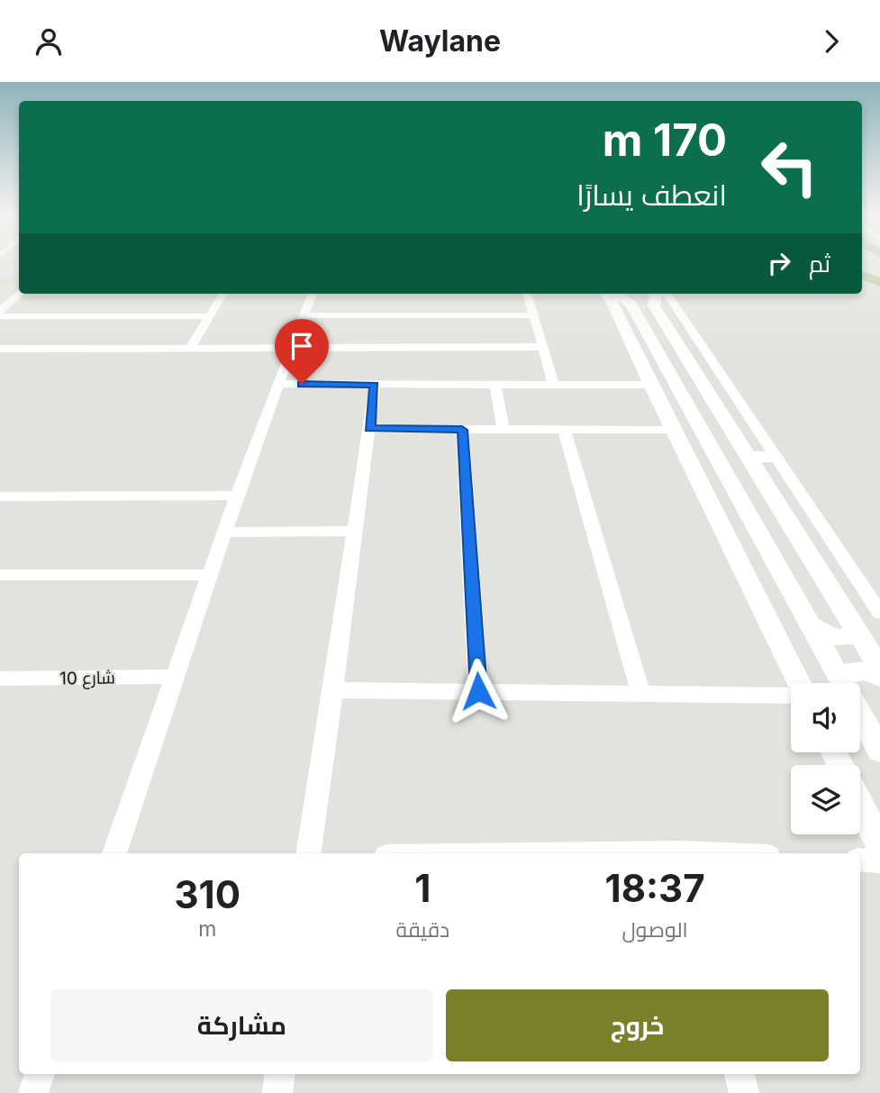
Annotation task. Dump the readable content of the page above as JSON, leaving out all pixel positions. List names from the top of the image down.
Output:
{
  "streets": {
    "street": ["شارع 10"]
  },
  "page": {
    "header": "Waylane",
    "turn": ["170 m", "انعطف يسارًا"],
    "then": "ثم",
    "eta": [
      "18:37",
      "الوصول",
      "1",
      "دقيقة",
      "310",
      "m"
    ],
    "buttons": ["خروج", "مشاركة"]
  }
}
